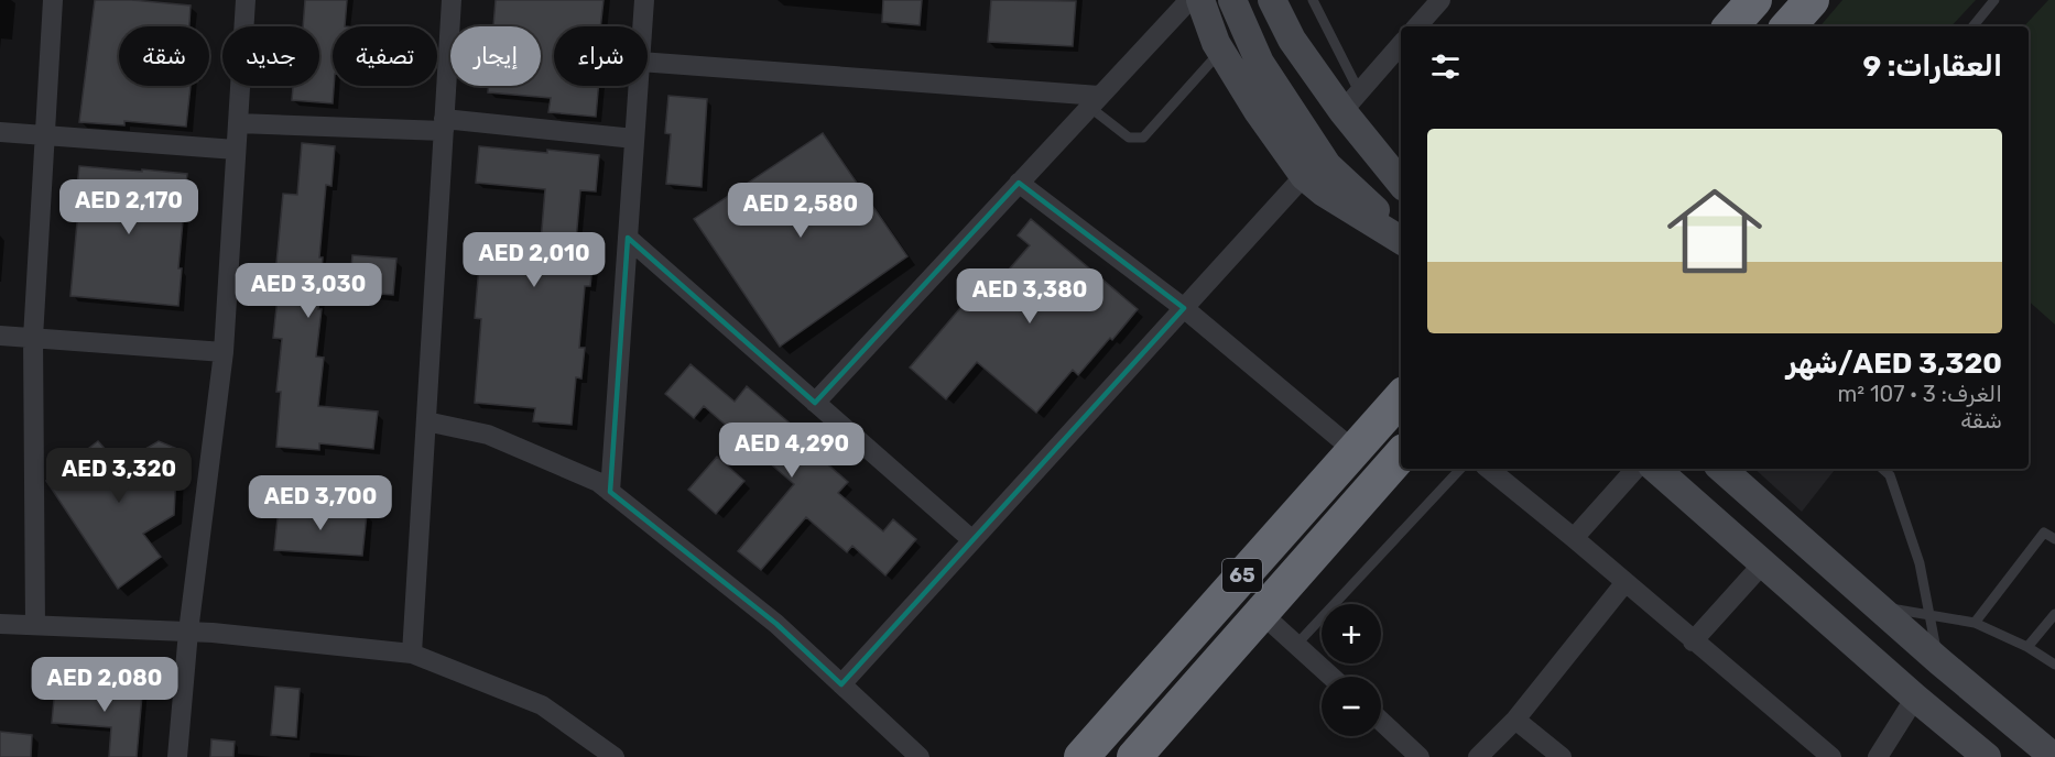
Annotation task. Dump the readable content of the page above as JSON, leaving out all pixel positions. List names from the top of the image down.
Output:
{
  "streets": {
    "highway": ["65"]
  },
  "page": {
    "chip": [
      "شراء",
      "إيجار",
      "تصفية",
      "جديد",
      "شقة"
    ],
    "heading": "العقارات: 9",
    "list": [
      {
        "name": "AED 3,320/شهر",
        "note": "الغرف: 3 · 107 m² · شقة"
      }
    ],
    "price": [
      "AED 2,170",
      "AED 2,580",
      "AED 2,010",
      "AED 3,030",
      "AED 3,380",
      "AED 4,290",
      "AED 3,320",
      "AED 3,700",
      "AED 2,080"
    ],
    "map_buttons": ["+", "−"]
  }
}
